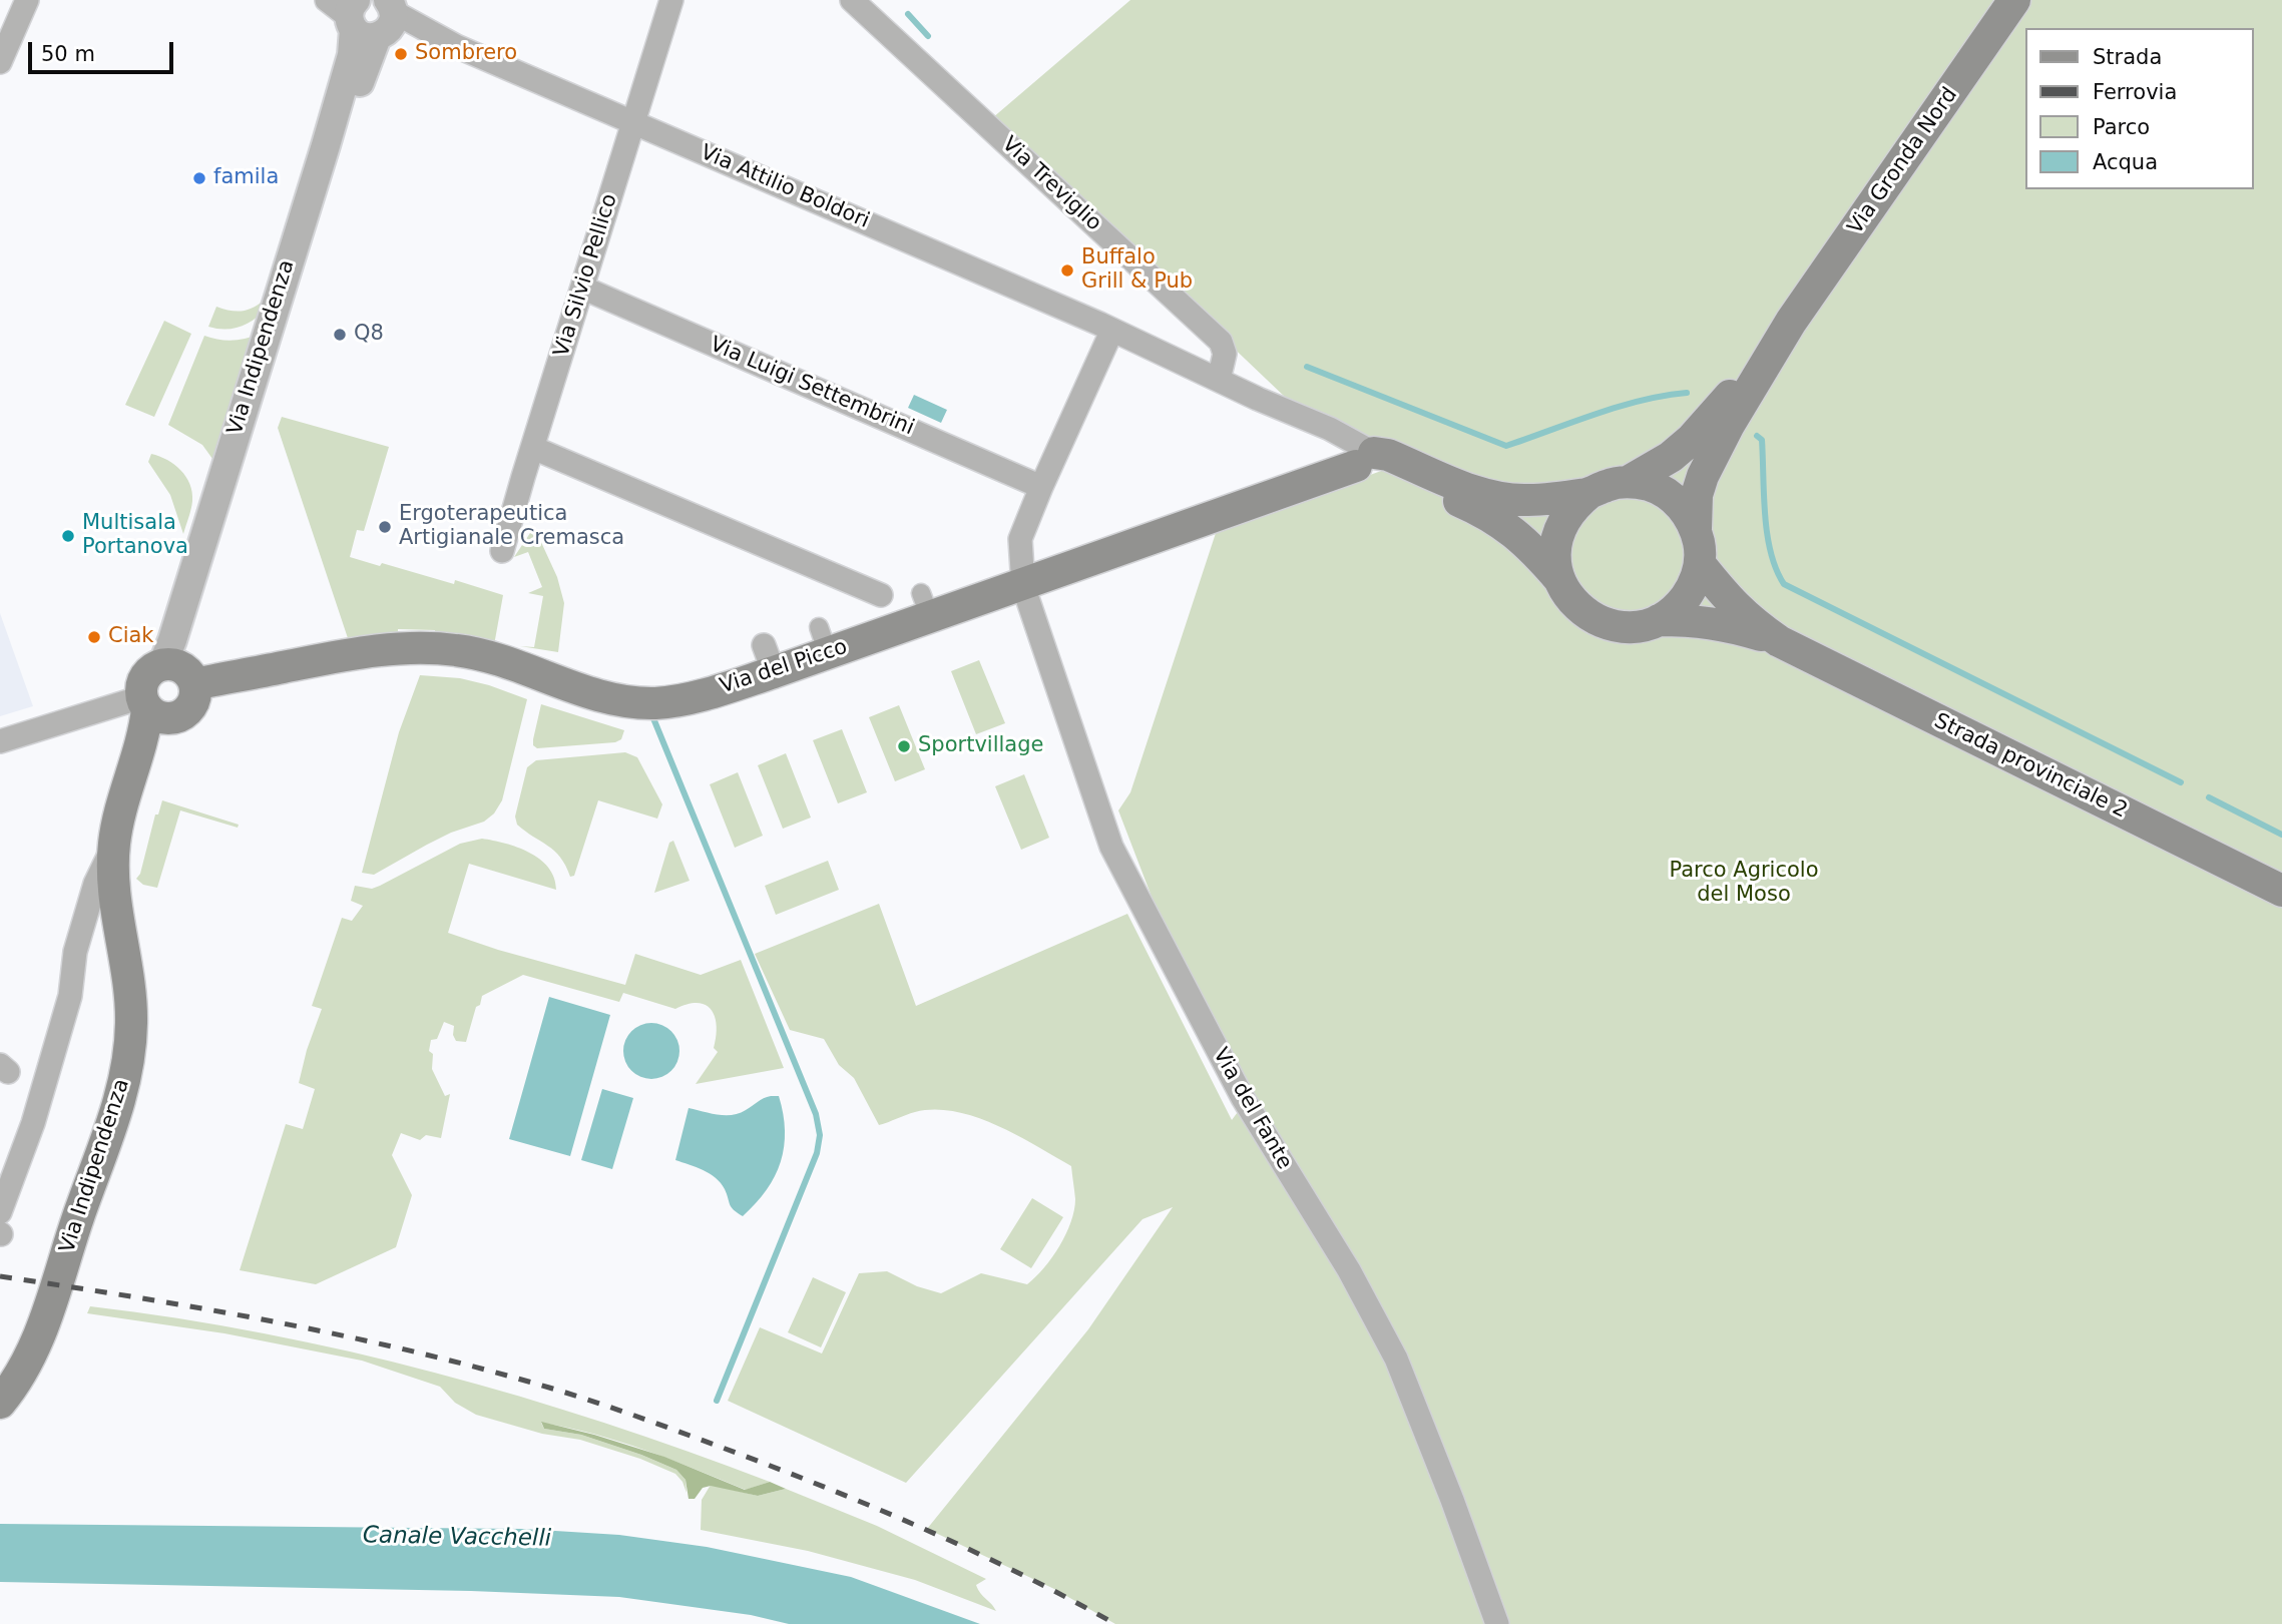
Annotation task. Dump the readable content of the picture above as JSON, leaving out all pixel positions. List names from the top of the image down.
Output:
{
  "streets": {
    "main road": [
      "Via Gronda Nord",
      "Via Attilio Boldori",
      "Via Indipendenza",
      "Via del Picco",
      "Strada provinciale 2"
    ],
    "street": [
      "Via Treviglio",
      "Via Silvio Pellico",
      "Via Luigi Settembrini",
      "Via del Fante"
    ]
  },
  "crossings": [
    ["Via Gronda Nord", "Via Attilio Boldori"],
    ["Via Treviglio", "Via Attilio Boldori"],
    ["Via Attilio Boldori", "Via Silvio Pellico"],
    ["Via Attilio Boldori", "Via Indipendenza"],
    ["Via Attilio Boldori", "Via del Picco"],
    ["Via Silvio Pellico", "Via Luigi Settembrini"],
    ["Via Indipendenza", "Via del Picco"],
    ["Via del Picco", "Via del Fante"]
  ],
  "water": ["Canale Vacchelli"],
  "parks": ["Parco Agricolo del Moso"],
  "places": [
    "Sombrero",
    "famila",
    "Buffalo Grill & Pub",
    "Q8",
    "Ergoterapeutica Artigianale Cremasca",
    "Multisala Portanova",
    "Ciak",
    "Sportvillage"
  ],
  "legend": [
    "Strada",
    "Ferrovia",
    "Parco",
    "Acqua"
  ],
  "scale_bar": "50 m"
}
